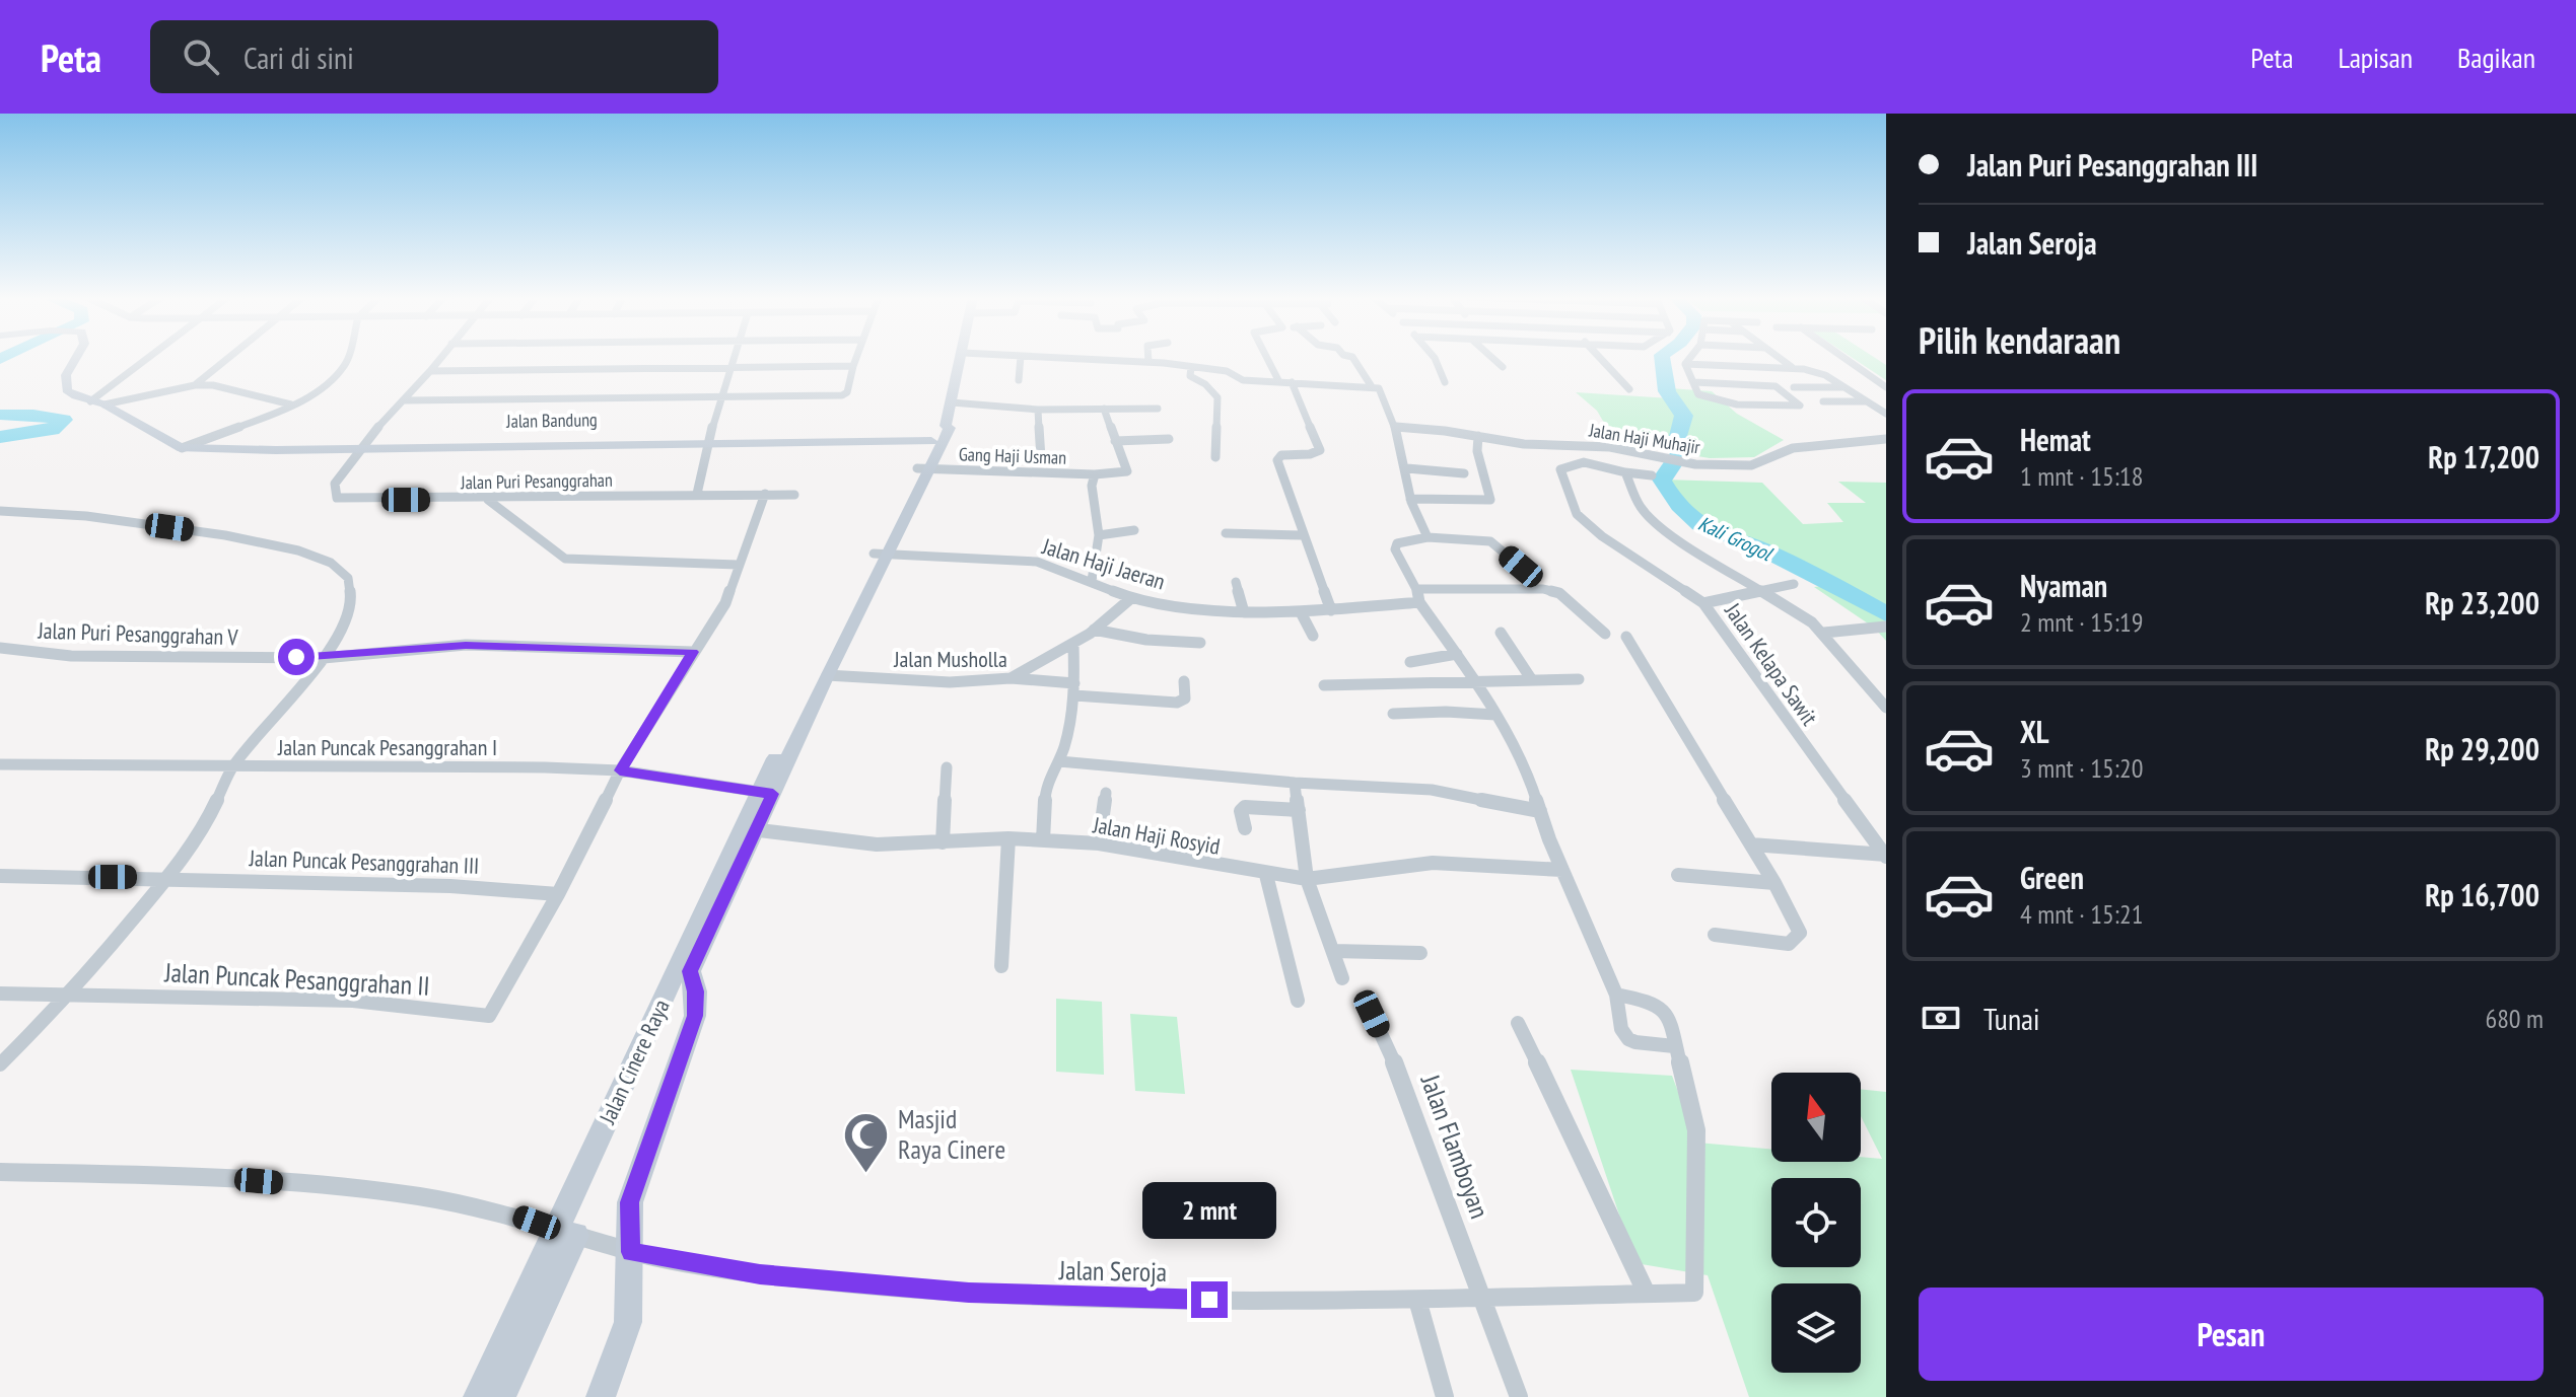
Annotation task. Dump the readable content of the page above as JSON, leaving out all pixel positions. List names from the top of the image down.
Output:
{
  "streets": {
    "main road": ["Jalan Bandung", "Jalan Cinere Raya"],
    "street": [
      "Jalan Haji Muhajir",
      "Gang Haji Usman",
      "Jalan Puri Pesanggrahan",
      "Jalan Haji Jaeran",
      "Jalan Puri Pesanggrahan V",
      "Jalan Musholla",
      "Jalan Kelapa Sawit",
      "Jalan Puncak Pesanggrahan I",
      "Jalan Haji Rosyid",
      "Jalan Puncak Pesanggrahan III",
      "Jalan Puncak Pesanggrahan II",
      "Jalan Flamboyan",
      "Jalan Seroja"
    ]
  },
  "crossings": [
    ["Jalan Bandung", "Jalan Puri Pesanggrahan"],
    ["Jalan Bandung", "Jalan Cinere Raya"],
    ["Gang Haji Usman", "Jalan Haji Jaeran"],
    ["Gang Haji Usman", "Jalan Cinere Raya"],
    ["Jalan Puri Pesanggrahan", "Jalan Puncak Pesanggrahan II"],
    ["Jalan Haji Jaeran", "Jalan Cinere Raya"],
    ["Jalan Puri Pesanggrahan V", "Jalan Puncak Pesanggrahan II"],
    ["Jalan Musholla", "Jalan Cinere Raya"],
    ["Jalan Puncak Pesanggrahan I", "Jalan Puncak Pesanggrahan II"],
    ["Jalan Puncak Pesanggrahan I", "Jalan Cinere Raya"],
    ["Jalan Haji Rosyid", "Jalan Cinere Raya"],
    ["Jalan Puncak Pesanggrahan III", "Jalan Puncak Pesanggrahan II"],
    ["Jalan Cinere Raya", "Jalan Seroja"],
    ["Jalan Flamboyan", "Jalan Seroja"]
  ],
  "water": ["Kali Grogol"],
  "places": {
    "mosque": ["Masjid Raya Cinere"]
  },
  "north": "top",
  "page": {
    "header": "Peta",
    "search": "Cari di sini",
    "nav": ["Peta", "Lapisan", "Bagikan"],
    "banner": ["Jalan Puri Pesanggrahan III", "Jalan Seroja"],
    "heading": "Pilih kendaraan",
    "list": [
      {
        "name": "Hemat",
        "note": "1 mnt · 15:18",
        "value": "Rp 17,200"
      },
      {
        "name": "Nyaman",
        "note": "2 mnt · 15:19",
        "value": "Rp 23,200"
      },
      {
        "name": "XL",
        "note": "3 mnt · 15:20",
        "value": "Rp 29,200"
      },
      {
        "name": "Green",
        "note": "4 mnt · 15:21",
        "value": "Rp 16,700"
      }
    ],
    "pay": ["Tunai", "680 m"],
    "bubble": "2 mnt",
    "buttons": "Pesan"
  }
}
